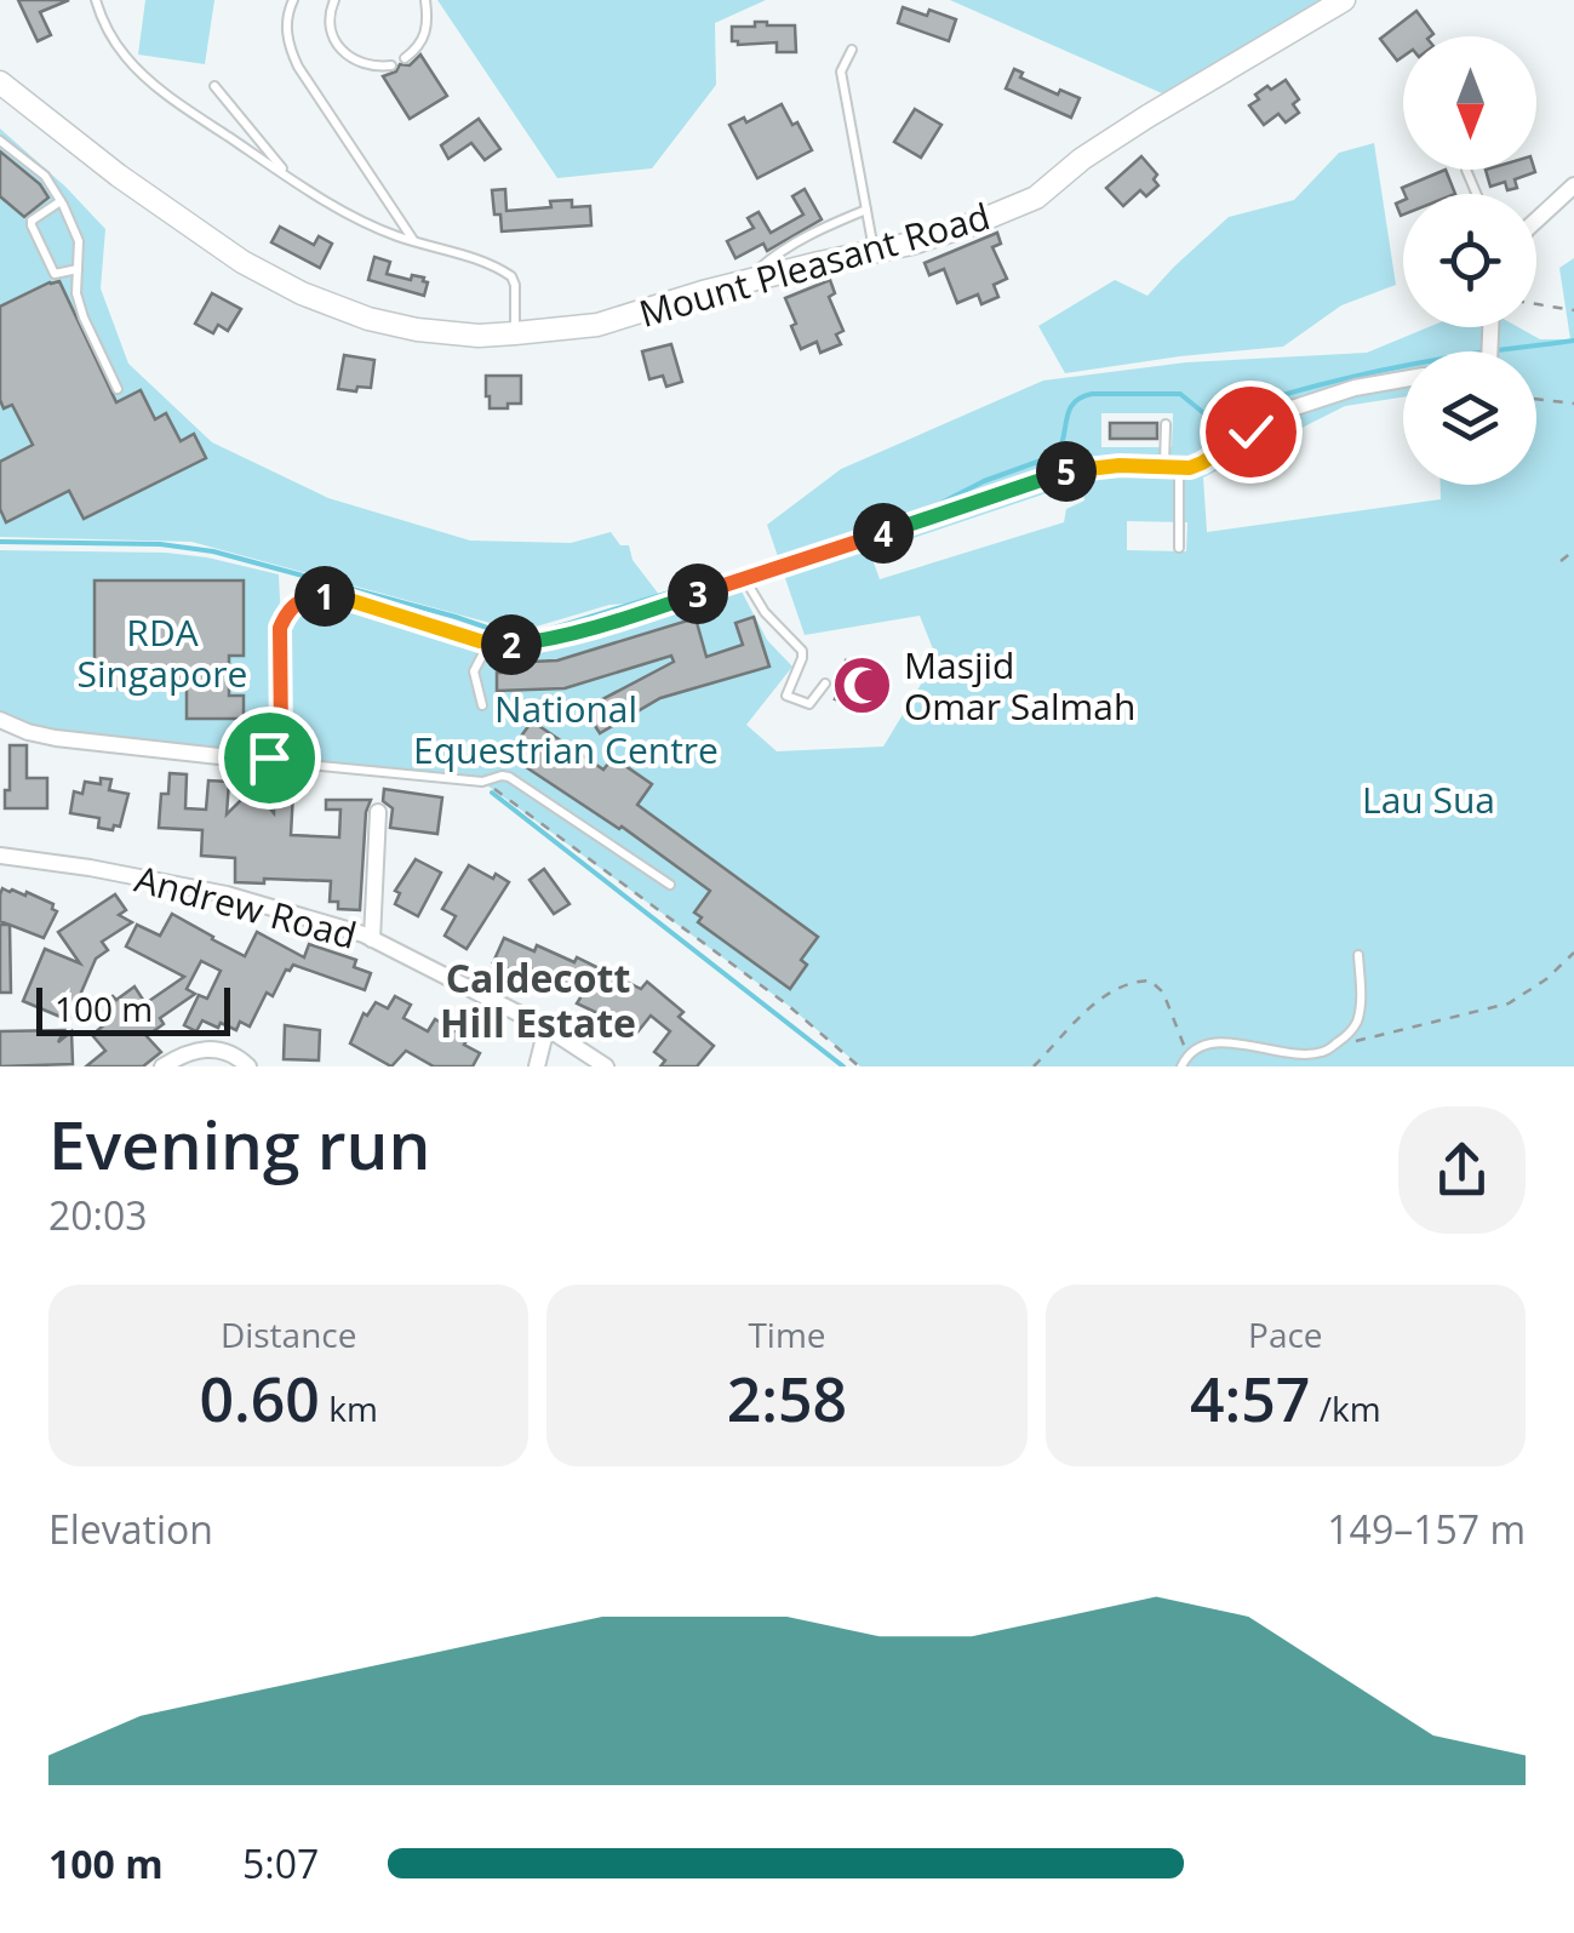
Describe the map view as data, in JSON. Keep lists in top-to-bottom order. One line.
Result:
{"streets":{"street":["Mount Pleasant Road","Andrew Road"]},"districts":["Caldecott Hill Estate"],"parks":["RDA Singapore","National Equestrian Centre","Lau Sua"],"places":{"mosque":["Masjid Omar Salmah"]},"scale_bar":"100 m","north":"bottom","page":{"pins":["5","4","3","1","2"],"scale":"100 m","heading":["Evening run","20:03"],"stats":[["Distance","0.60 km"],["Time","2:58"],["Pace","4:57 /km"]],"chart":["Elevation","149–157 m"],"list":[{"name":"100 m","note":"5:07"}]}}
